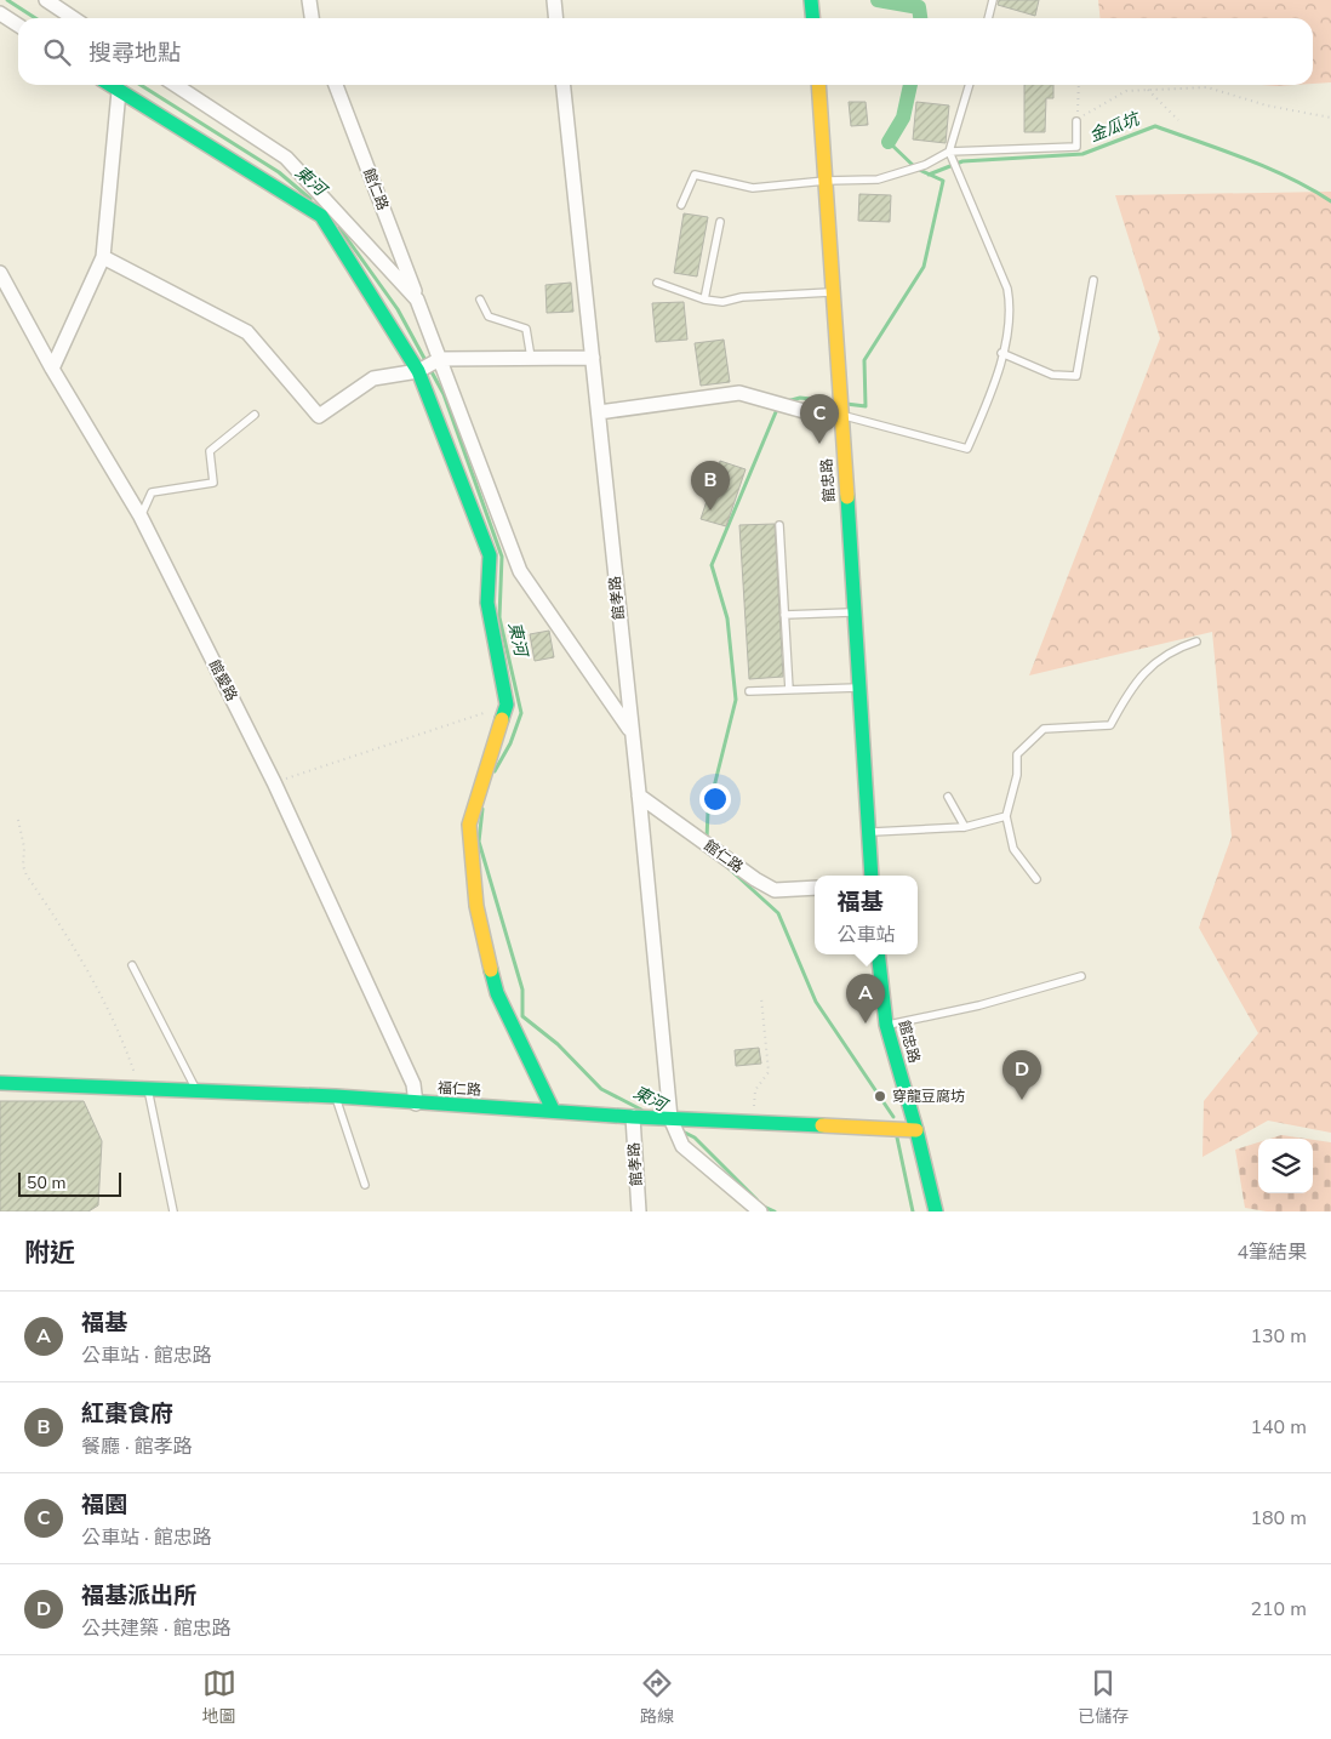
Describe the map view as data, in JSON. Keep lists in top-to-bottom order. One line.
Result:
{"streets":{"street":["館仁路","館忠路","館孝路","館愛路","福仁路"]},"crossings":[["館仁路","館孝路"],["館忠路","福仁路"],["館孝路","福仁路"],["館愛路","福仁路"]],"water":["金瓜坑","東河"],"places":["穿龍豆腐坊"],"scale_bar":"50 m","page":{"search":"搜尋地點","pins":["C","B","A","D"],"popup":["福基","公車站"],"scale":"50 m","heading":["附近","4筆結果"],"list":[{"mark":"A","name":"福基","note":"公車站 · 館忠路","value":"130 m"},{"mark":"B","name":"紅棗食府","note":"餐廳 · 館孝路","value":"140 m"},{"mark":"C","name":"福園","note":"公車站 · 館忠路","value":"180 m"},{"mark":"D","name":"福基派出所","note":"公共建築 · 館忠路","value":"210 m"}],"nav":["地圖","路線","已儲存"]}}
